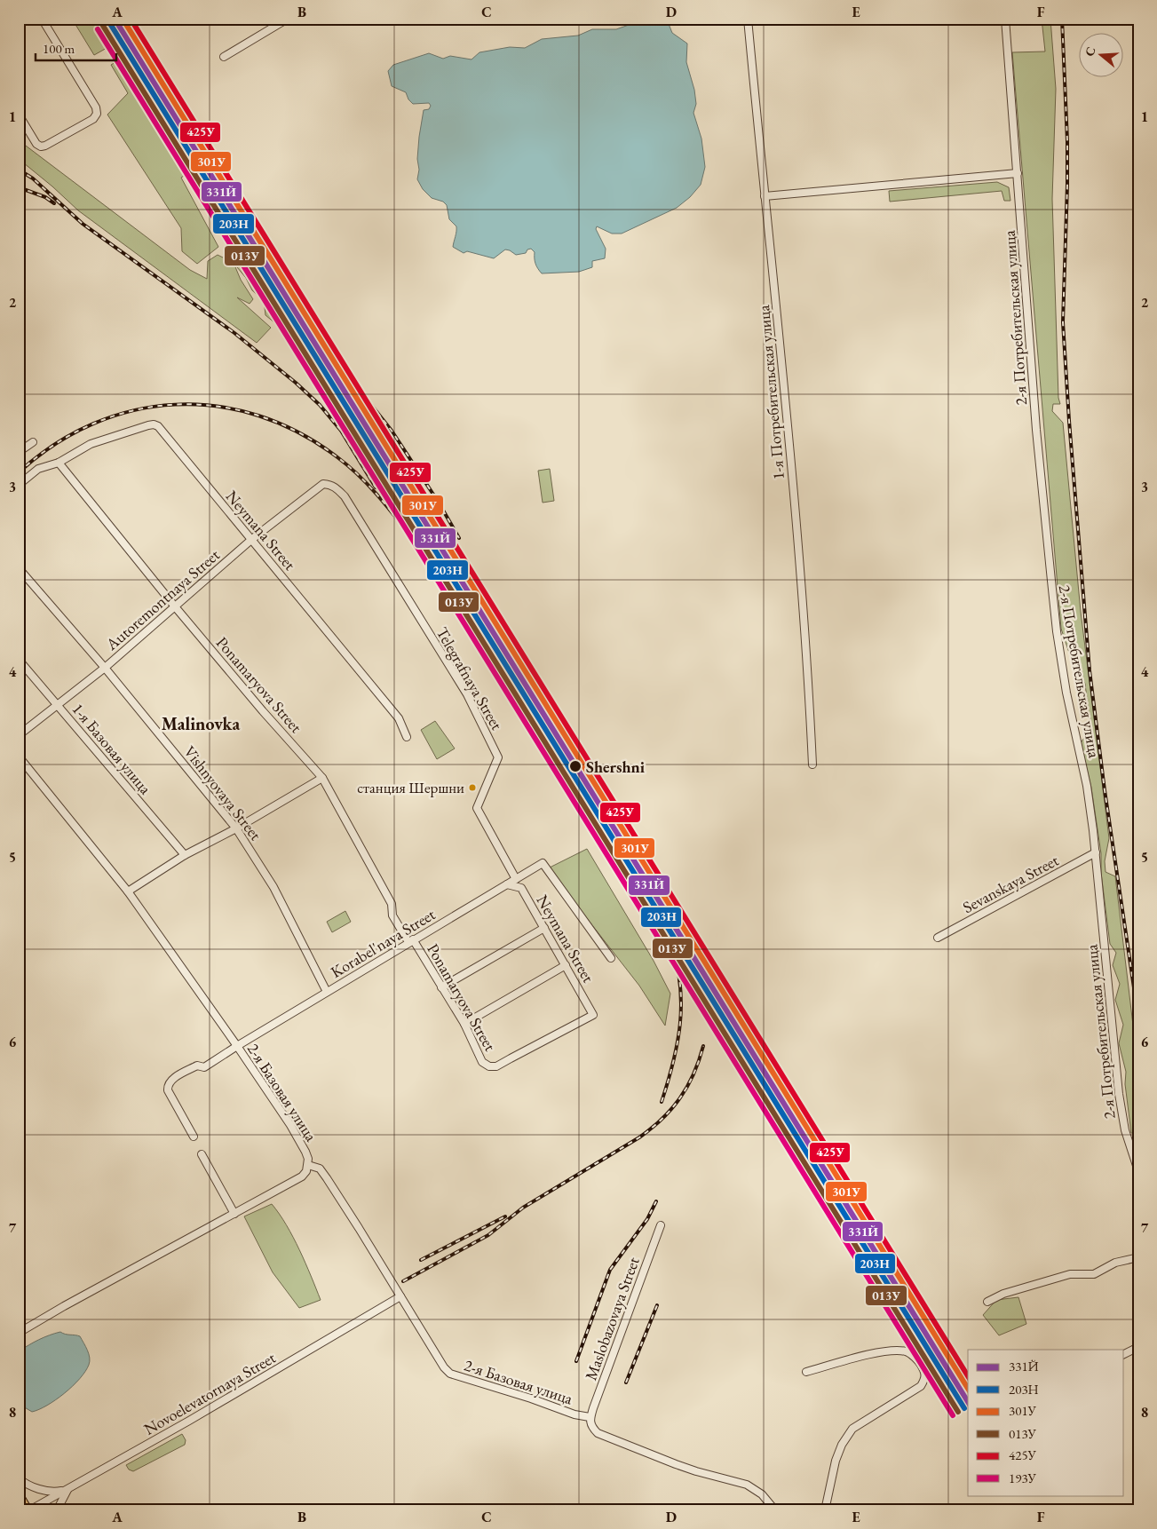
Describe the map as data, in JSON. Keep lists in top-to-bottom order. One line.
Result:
{"streets":{"street":["2-я Потребительская улица","1-я Потребительская улица","Neymana Street","Autoremontnaya Street","Telegrafnaya Street","Ponamaryova Street","1-я Базовая улица","Vishnyovaya Street","Sevanskaya Street","Korabel'naya Street","2-я Базовая улица","Maslobazovaya Street","Novoelevatornaya Street"]},"crossings":[["2-я Потребительская улица","Sevanskaya Street"],["Neymana Street","Autoremontnaya Street"],["Neymana Street","Ponamaryova Street"],["Neymana Street","Korabel'naya Street"],["Autoremontnaya Street","Telegrafnaya Street"],["Autoremontnaya Street","Ponamaryova Street"],["Autoremontnaya Street","1-я Базовая улица"],["Autoremontnaya Street","Vishnyovaya Street"],["Telegrafnaya Street","Korabel'naya Street"],["Ponamaryova Street","Korabel'naya Street"],["Vishnyovaya Street","Korabel'naya Street"],["Korabel'naya Street","2-я Базовая улица"],["2-я Базовая улица","Maslobazovaya Street"],["2-я Базовая улица","Novoelevatornaya Street"]],"districts":["Malinovka"],"places":["Shershni","станция Шершни"],"lines":["transit line 331Й","transit line 301У","transit line 425У","transit line 203Н","transit line 013У","transit line 193У"],"legend":["331Й","203Н","301У","013У","425У","193У"],"scale_bar":"100 m","north":"left","grid":{"columns":["A","B","C","D","E","F"],"rows":["1","2","3","4","5","6","7","8"]}}
